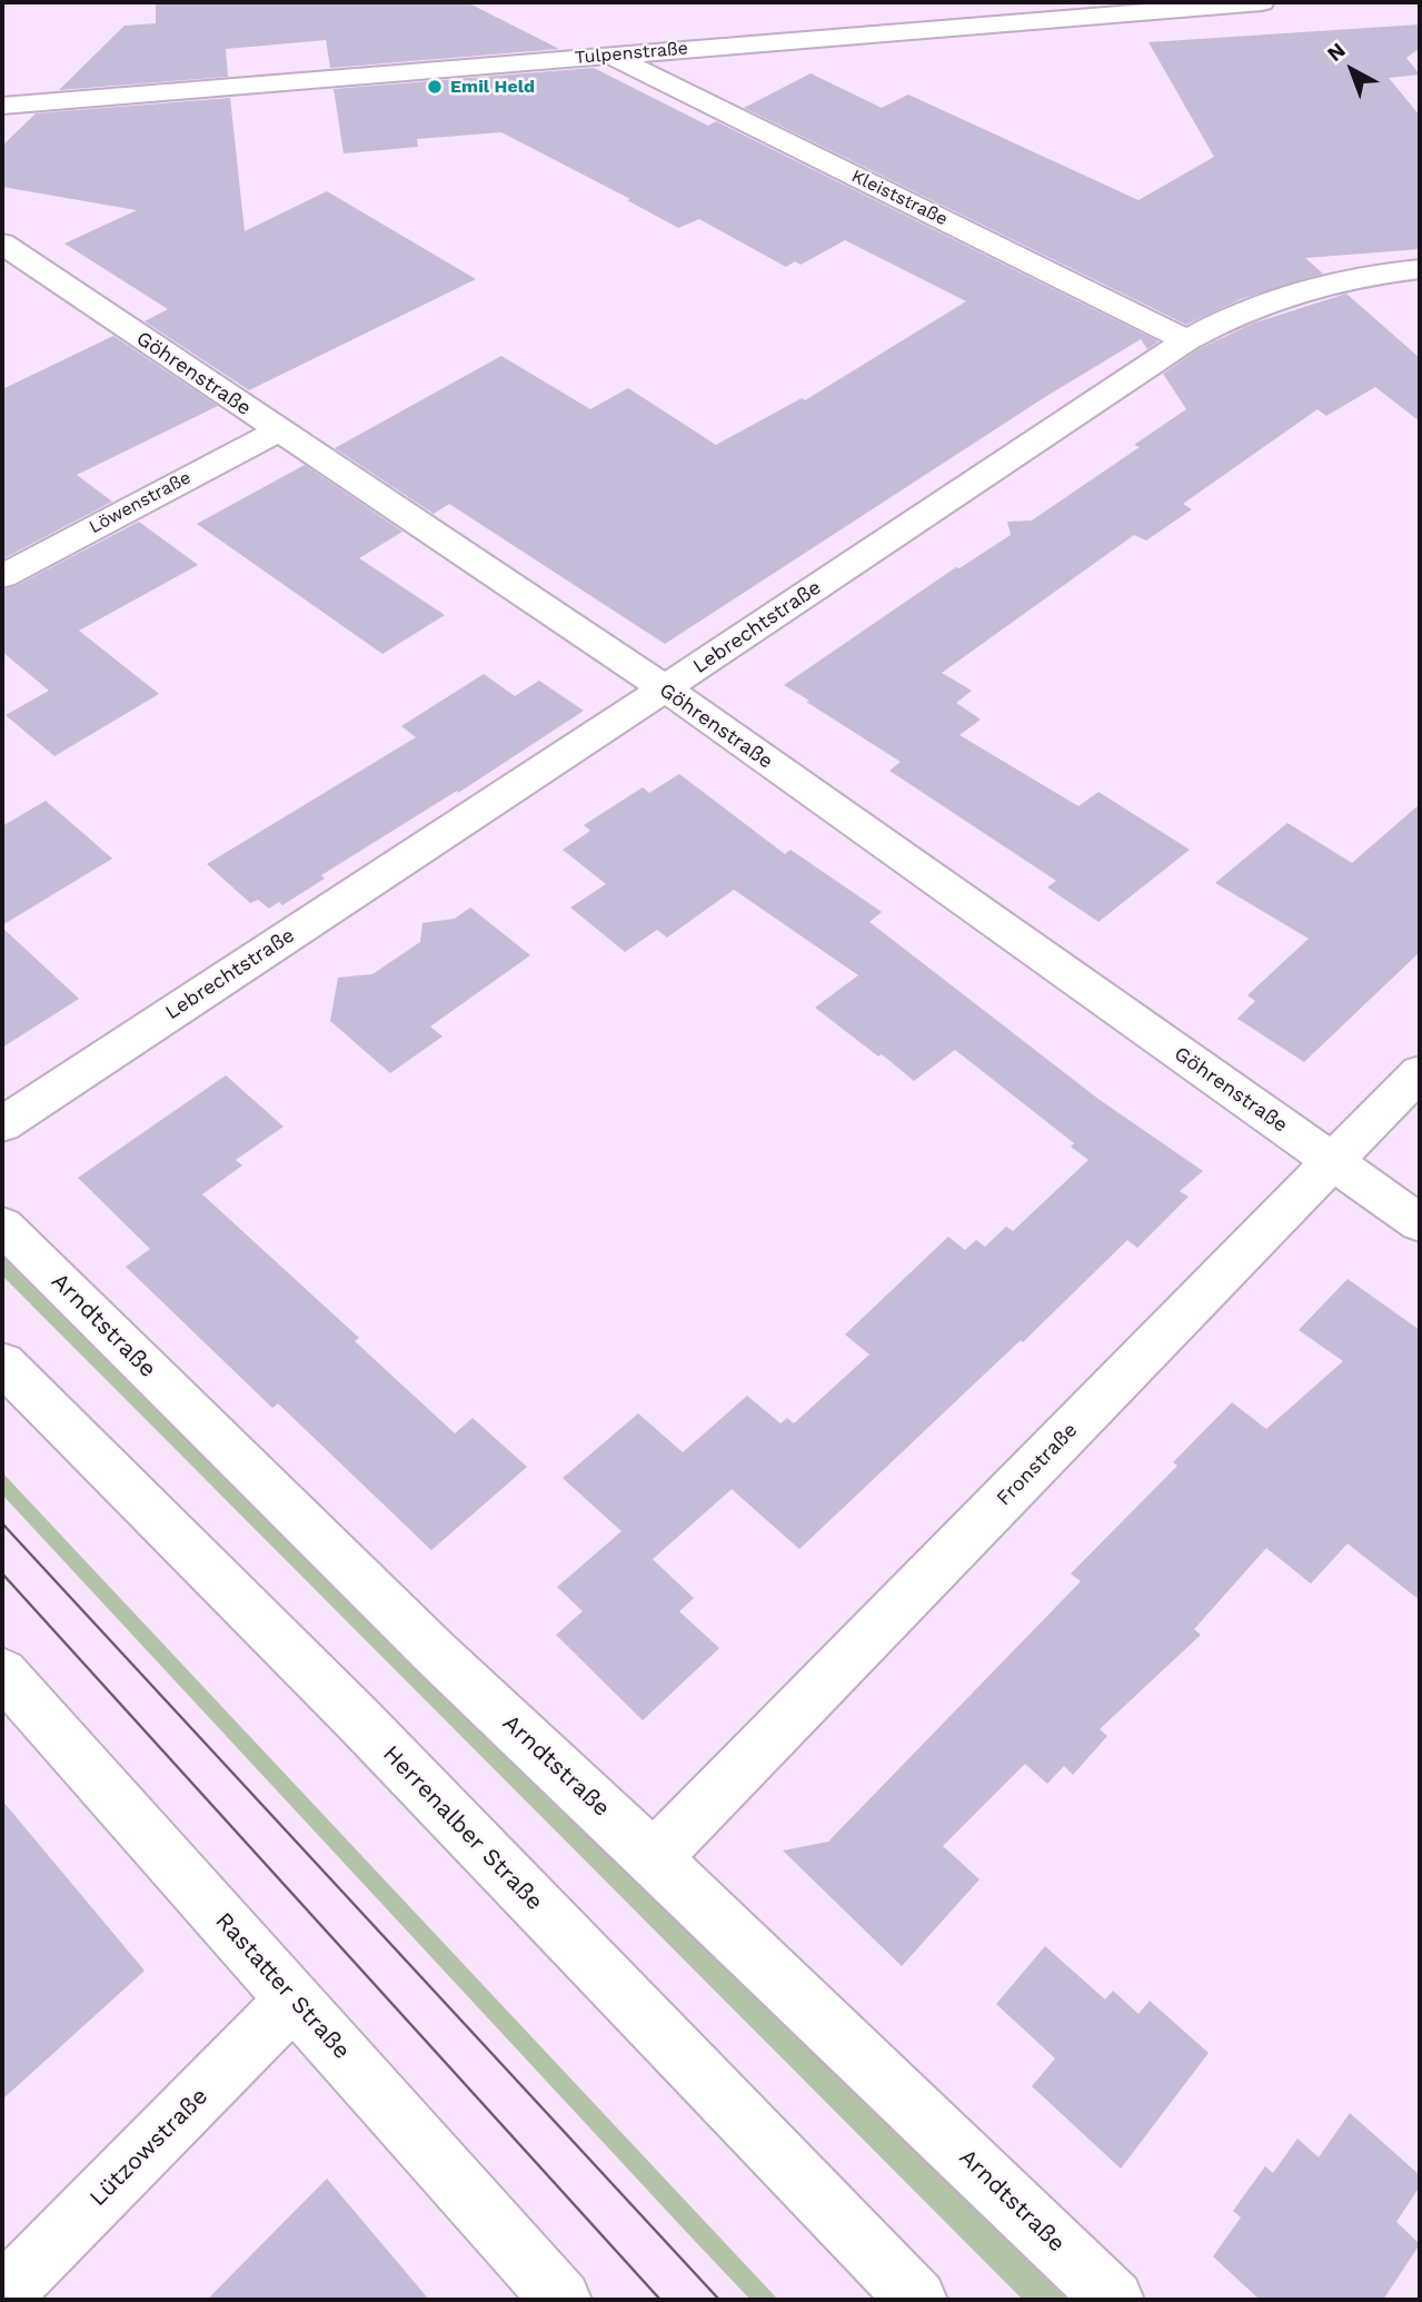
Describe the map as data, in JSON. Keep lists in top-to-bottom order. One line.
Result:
{"streets":{"street":["Tulpenstraße","Kleiststraße","Göhrenstraße","Löwenstraße","Lebrechtstraße","Arndtstraße","Fronstraße","Herrenalber Straße","Rastatter Straße","Lützowstraße"]},"crossings":[["Tulpenstraße","Kleiststraße"],["Kleiststraße","Lebrechtstraße"],["Göhrenstraße","Löwenstraße"],["Göhrenstraße","Lebrechtstraße"],["Göhrenstraße","Fronstraße"],["Arndtstraße","Fronstraße"],["Rastatter Straße","Lützowstraße"]],"places":["Emil Held"],"north":"top left"}
